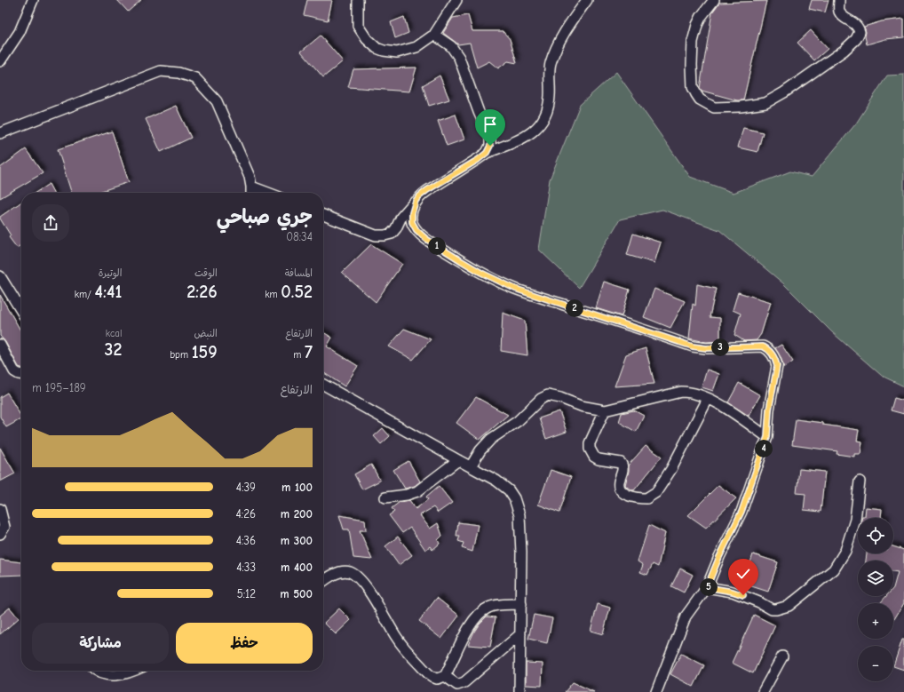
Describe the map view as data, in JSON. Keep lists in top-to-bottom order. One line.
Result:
{"page":{"heading":["جري صباحي","08:34"],"pins":["1","2","3","4","5"],"stats":[["المسافة","0.52 km"],["الوقت","2:26"],["الوتيرة","4:41 /km"],["الارتفاع","7 m"],["النبض","159 bpm"],["kcal","32"]],"chart":["الارتفاع","189–195 m"],"list":[{"name":"100 m","note":"4:39"},{"name":"200 m","note":"4:26"},{"name":"300 m","note":"4:36"},{"name":"400 m","note":"4:33"},{"name":"500 m","note":"5:12"}],"map_buttons":["+","−"],"buttons":["حفظ","مشاركة"]}}
